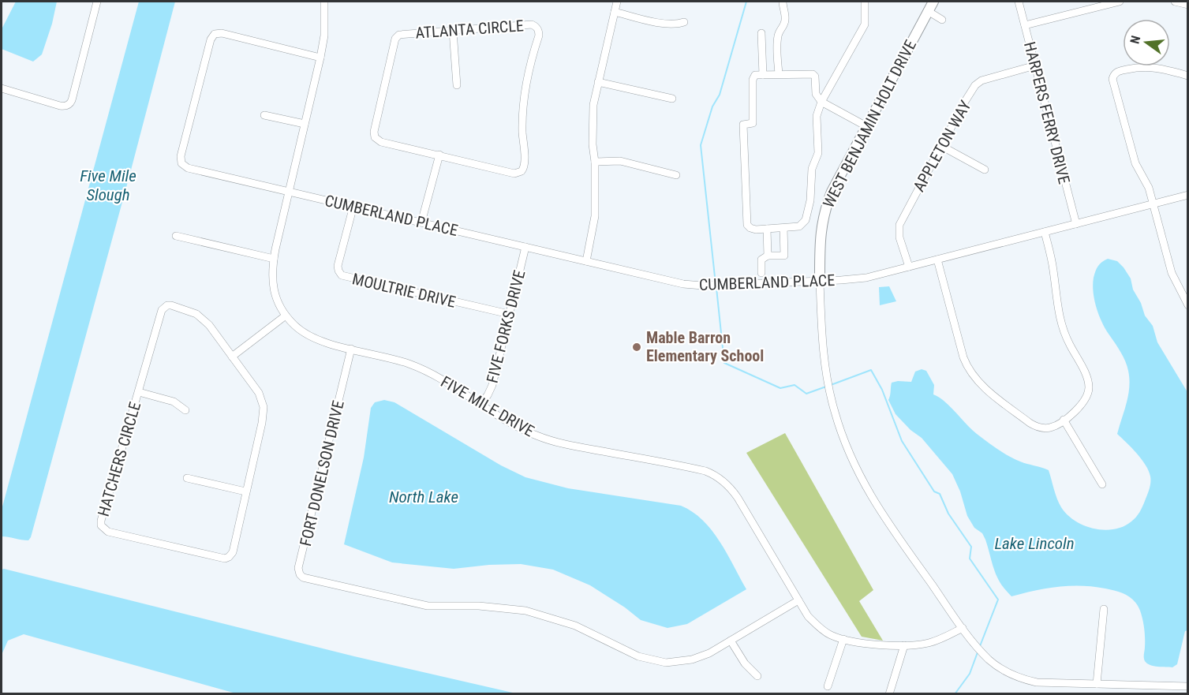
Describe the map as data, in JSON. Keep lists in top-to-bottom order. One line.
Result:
{"streets":{"main road":["WEST BENJAMIN HOLT DRIVE"],"street":["ATLANTA CIRCLE","HARPERS FERRY DRIVE","APPLETON WAY","CUMBERLAND PLACE","MOULTRIE DRIVE","FIVE FORKS DRIVE","FIVE MILE DRIVE","HATCHERS CIRCLE","FORT DONELSON DRIVE"]},"crossings":[["HARPERS FERRY DRIVE","APPLETON WAY"],["HARPERS FERRY DRIVE","CUMBERLAND PLACE"],["WEST BENJAMIN HOLT DRIVE","CUMBERLAND PLACE"],["WEST BENJAMIN HOLT DRIVE","FIVE MILE DRIVE"],["APPLETON WAY","CUMBERLAND PLACE"],["CUMBERLAND PLACE","MOULTRIE DRIVE"],["CUMBERLAND PLACE","FIVE FORKS DRIVE"],["CUMBERLAND PLACE","FIVE MILE DRIVE"],["MOULTRIE DRIVE","FIVE FORKS DRIVE"],["FIVE FORKS DRIVE","FIVE MILE DRIVE"],["FIVE MILE DRIVE","FORT DONELSON DRIVE"]],"water":["Five Mile Slough","North Lake","Lake Lincoln"],"places":["Mable Barron Elementary School"],"north":"left"}
